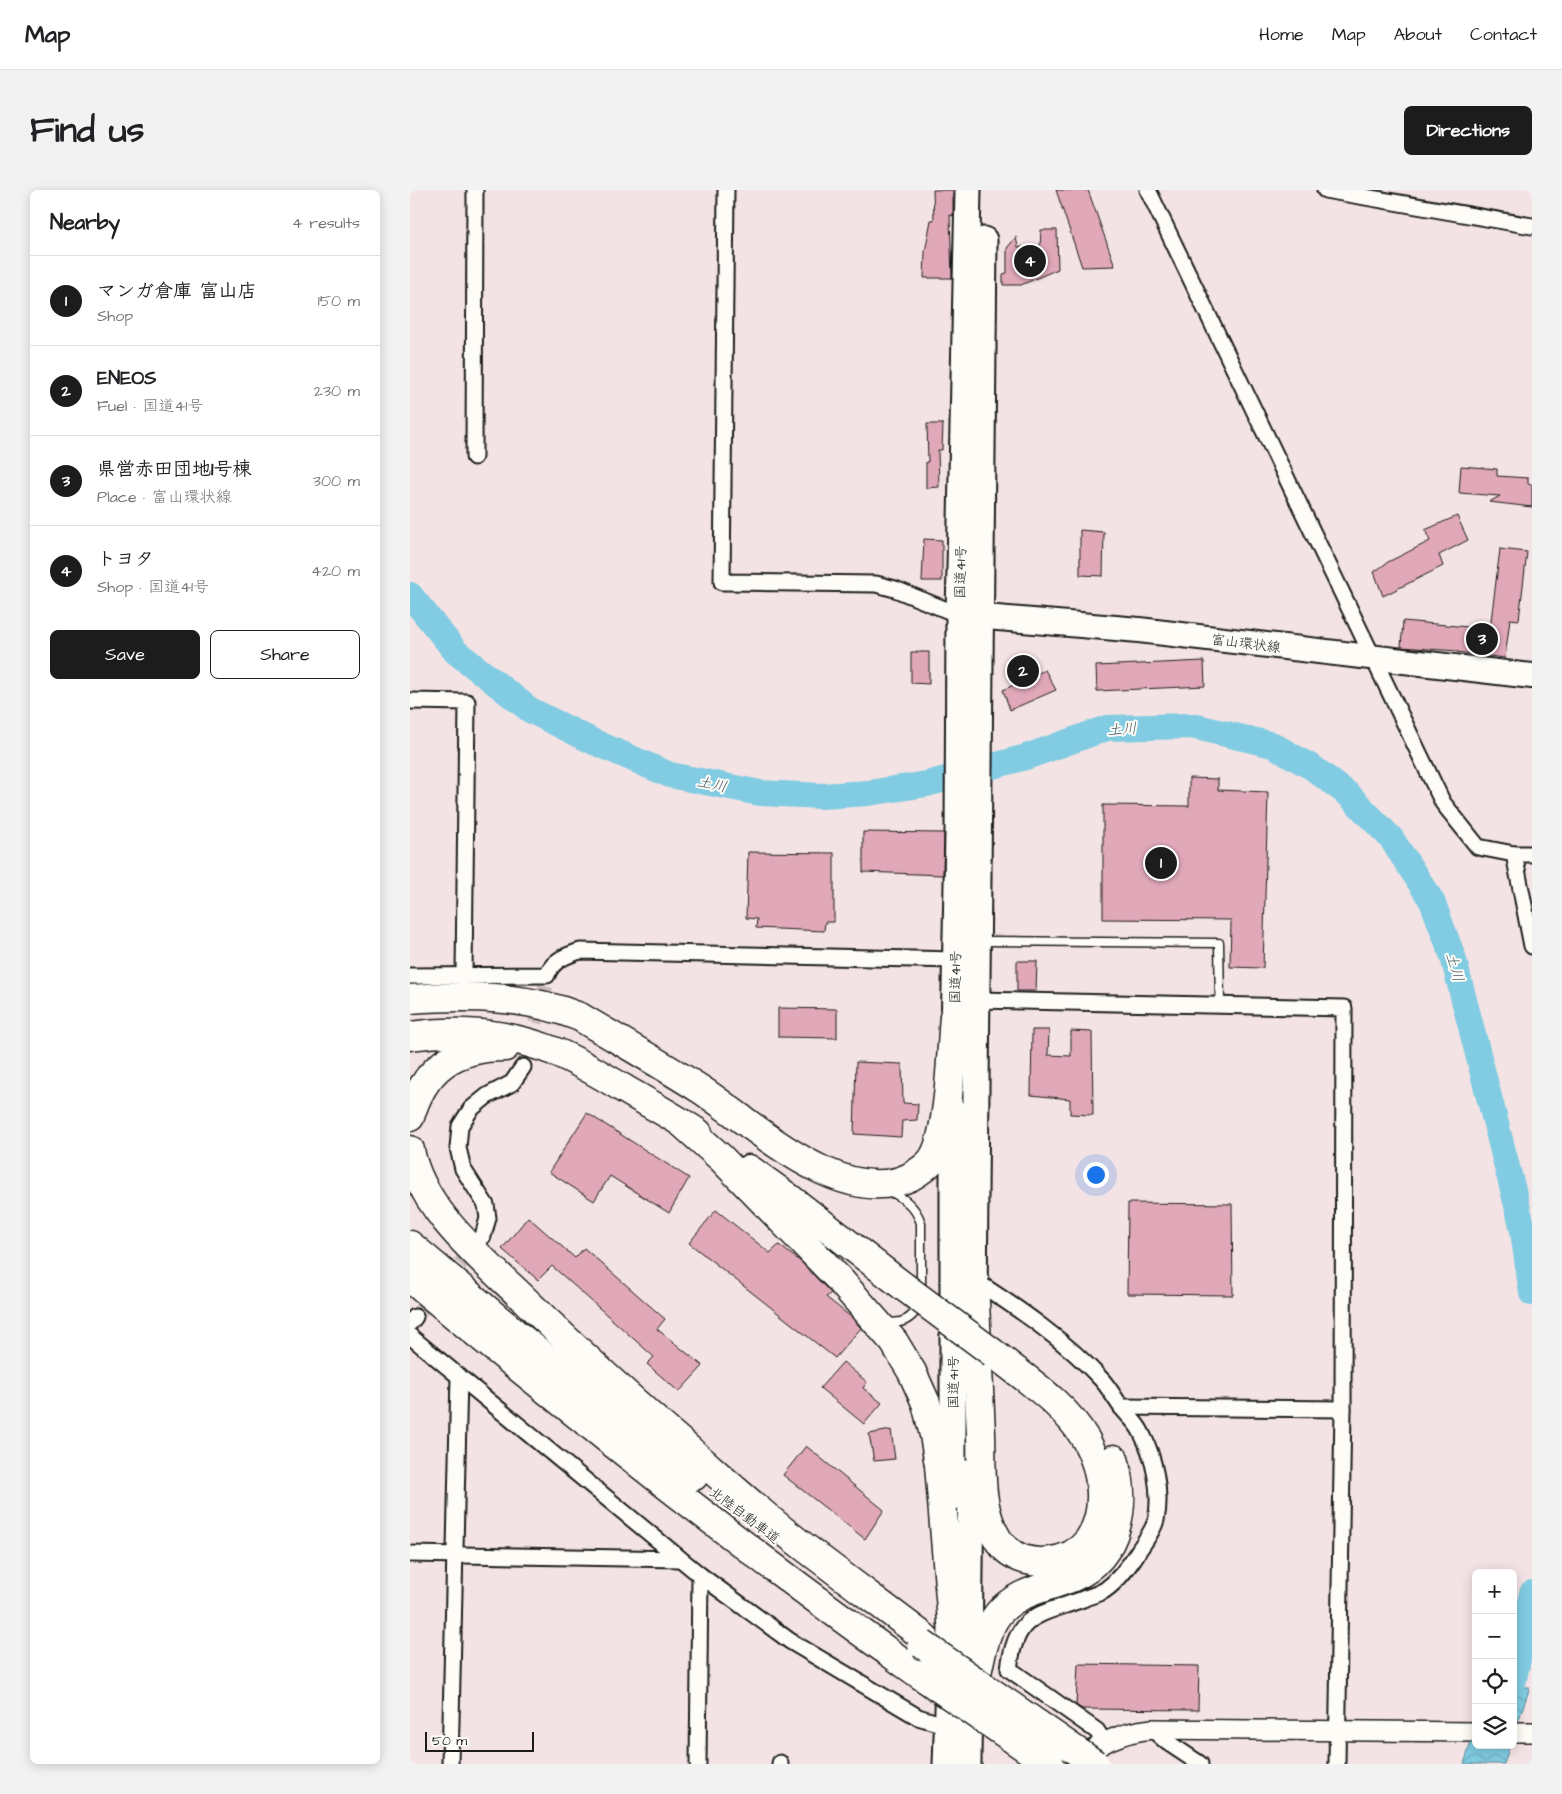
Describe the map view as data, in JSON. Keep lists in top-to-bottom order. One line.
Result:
{"streets":{"highway":["国道41号","北陸自動車道"],"main road":["富山環状線"]},"crossings":[["国道41号","富山環状線"]],"water":["土川"],"scale_bar":"50 m","page":{"header":"Map","nav":["Home","Map","About","Contact"],"title":"Find us","buttons":["Directions",["Save","Share"]],"heading":["Nearby","4 results"],"pins":["4","3","2","1"],"list":[{"mark":"1","name":"マンガ倉庫 富山店","note":"Shop","value":"150 m"},{"mark":"2","name":"ENEOS","note":"Fuel · 国道41号","value":"230 m"},{"mark":"3","name":"県営赤田団地1号棟","note":"Place · 富山環状線","value":"300 m"},{"mark":"4","name":"トヨタ","note":"Shop · 国道41号","value":"420 m"}],"map_buttons":["+","−"],"scale":"50 m"}}
